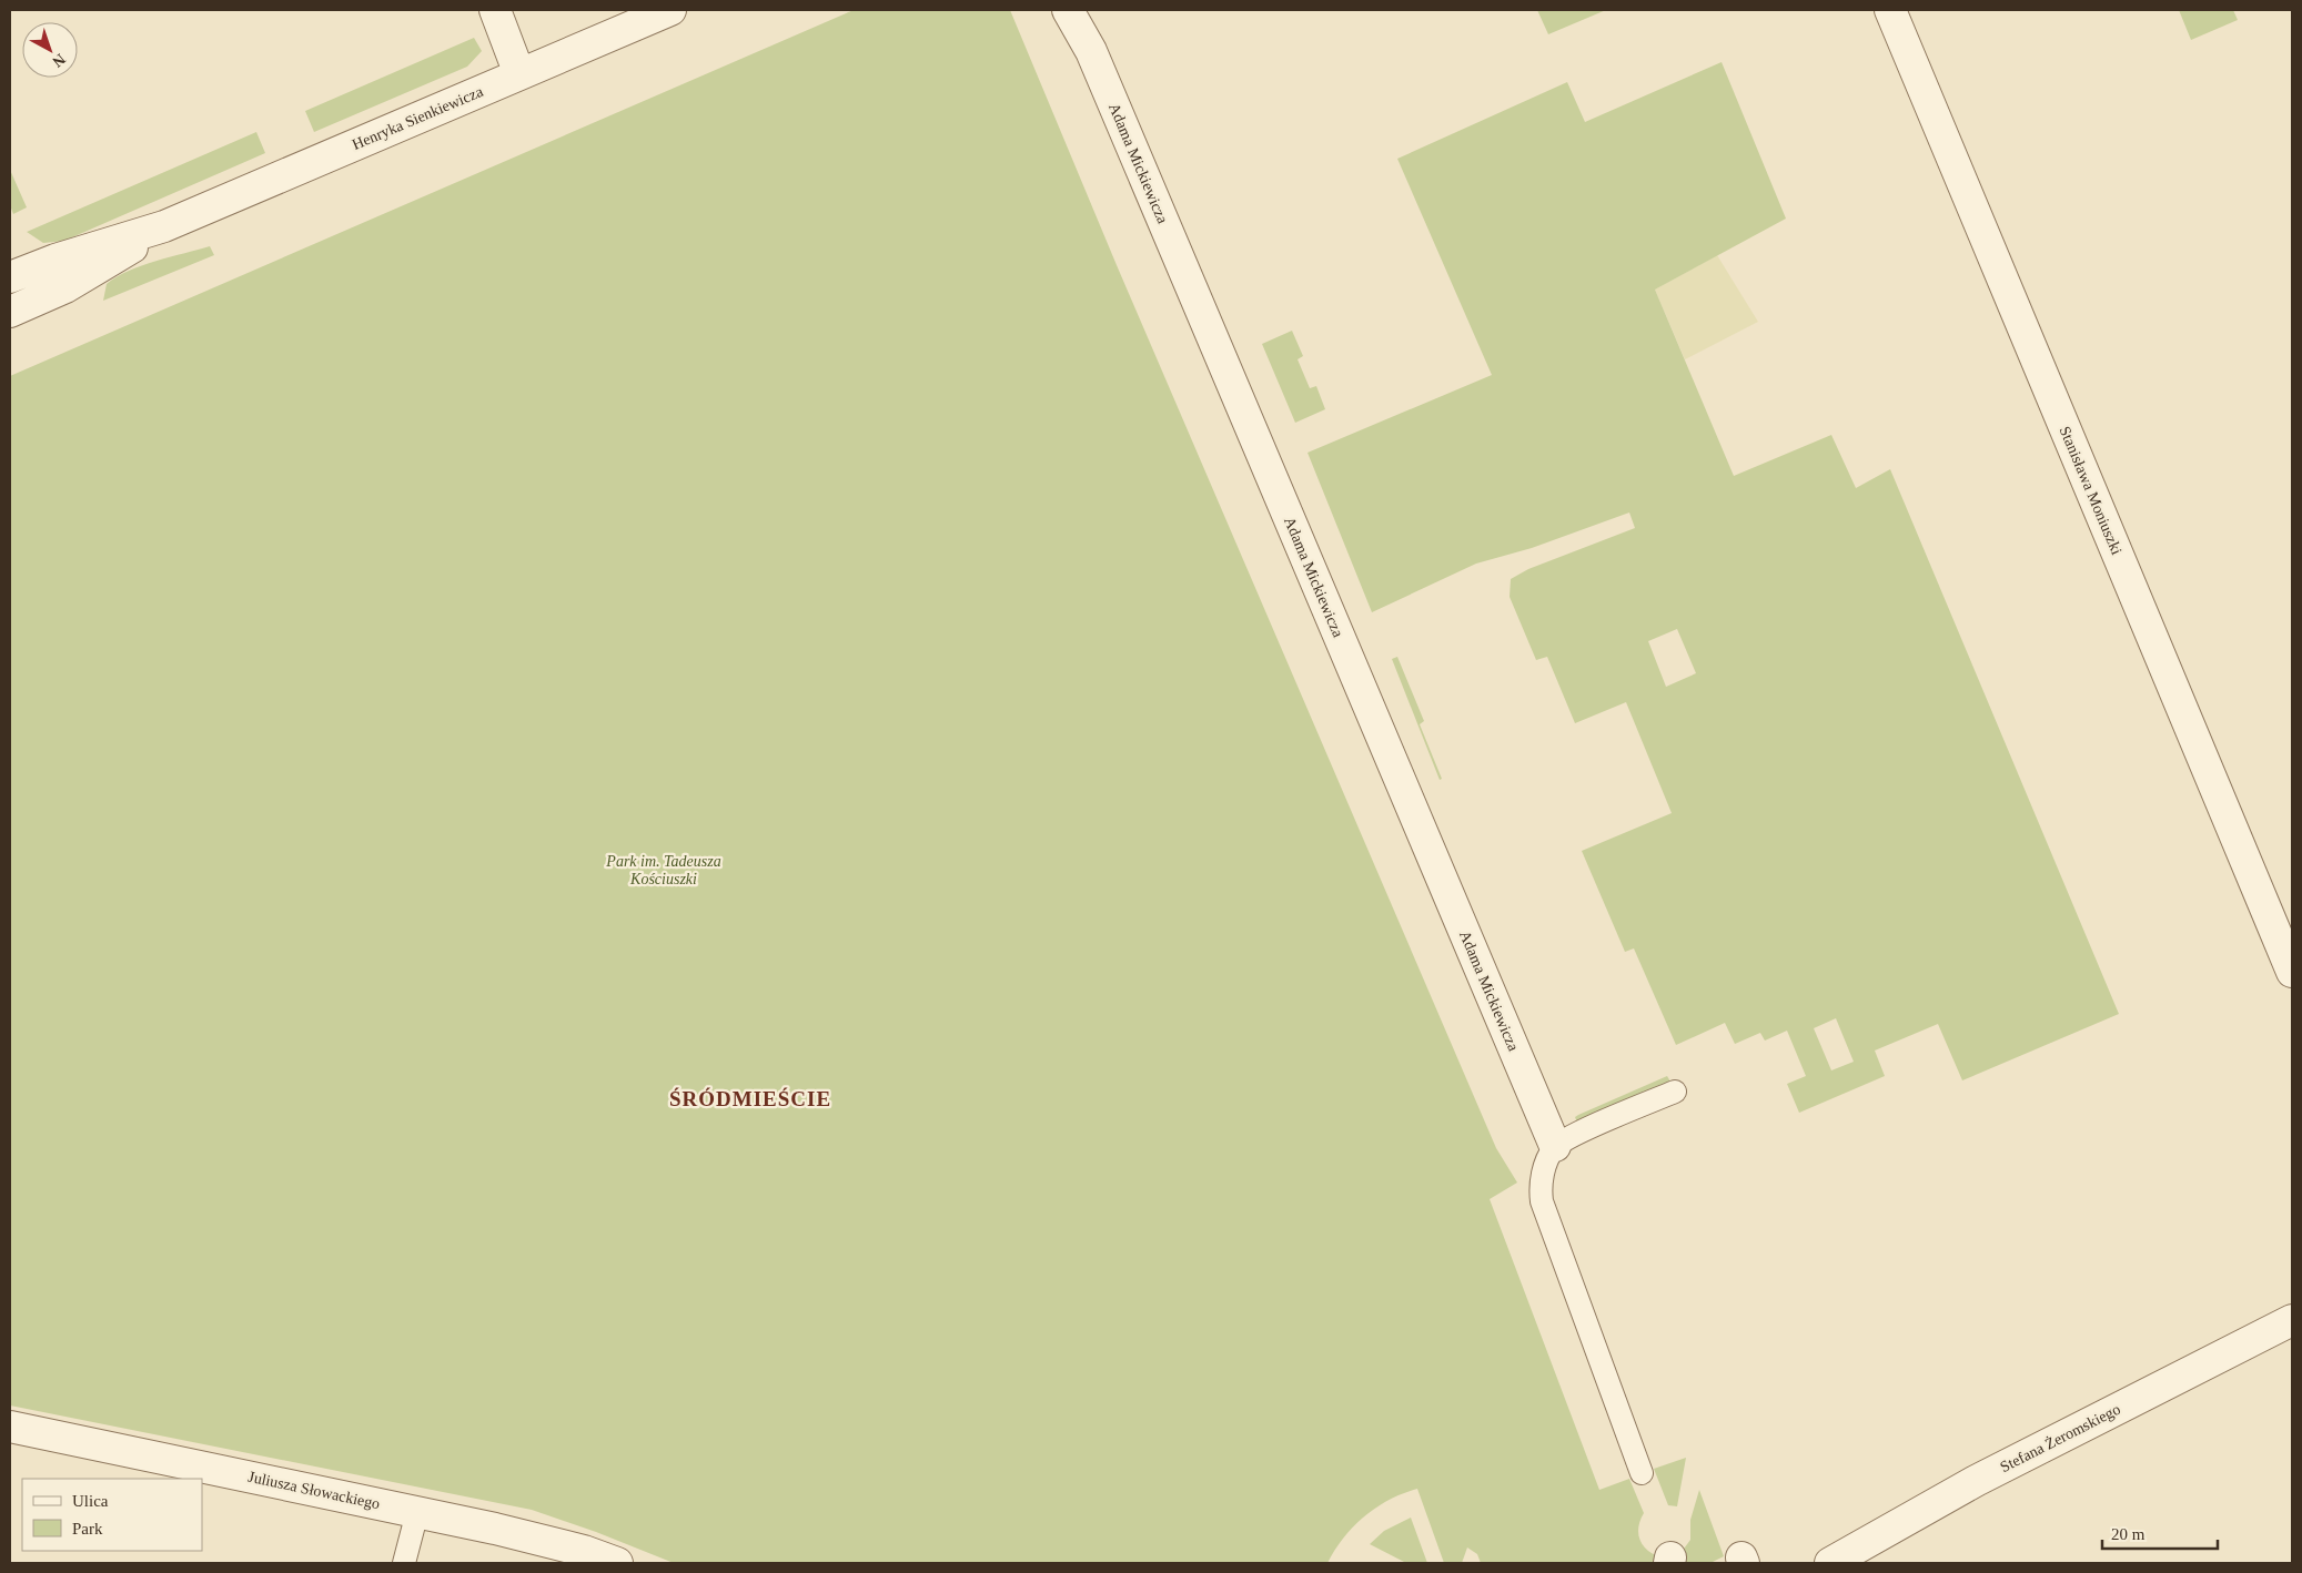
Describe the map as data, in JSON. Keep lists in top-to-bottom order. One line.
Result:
{"streets":{"street":["Henryka Sienkiewicza","Adama Mickiewicza","Stanisława Moniuszki","Stefana Żeromskiego","Juliusza Słowackiego"]},"districts":["ŚRÓDMIEŚCIE"],"parks":["Park im. Tadeusza Kościuszki"],"legend":["Ulica","Park"],"scale_bar":"20 m","north":"bottom right"}
